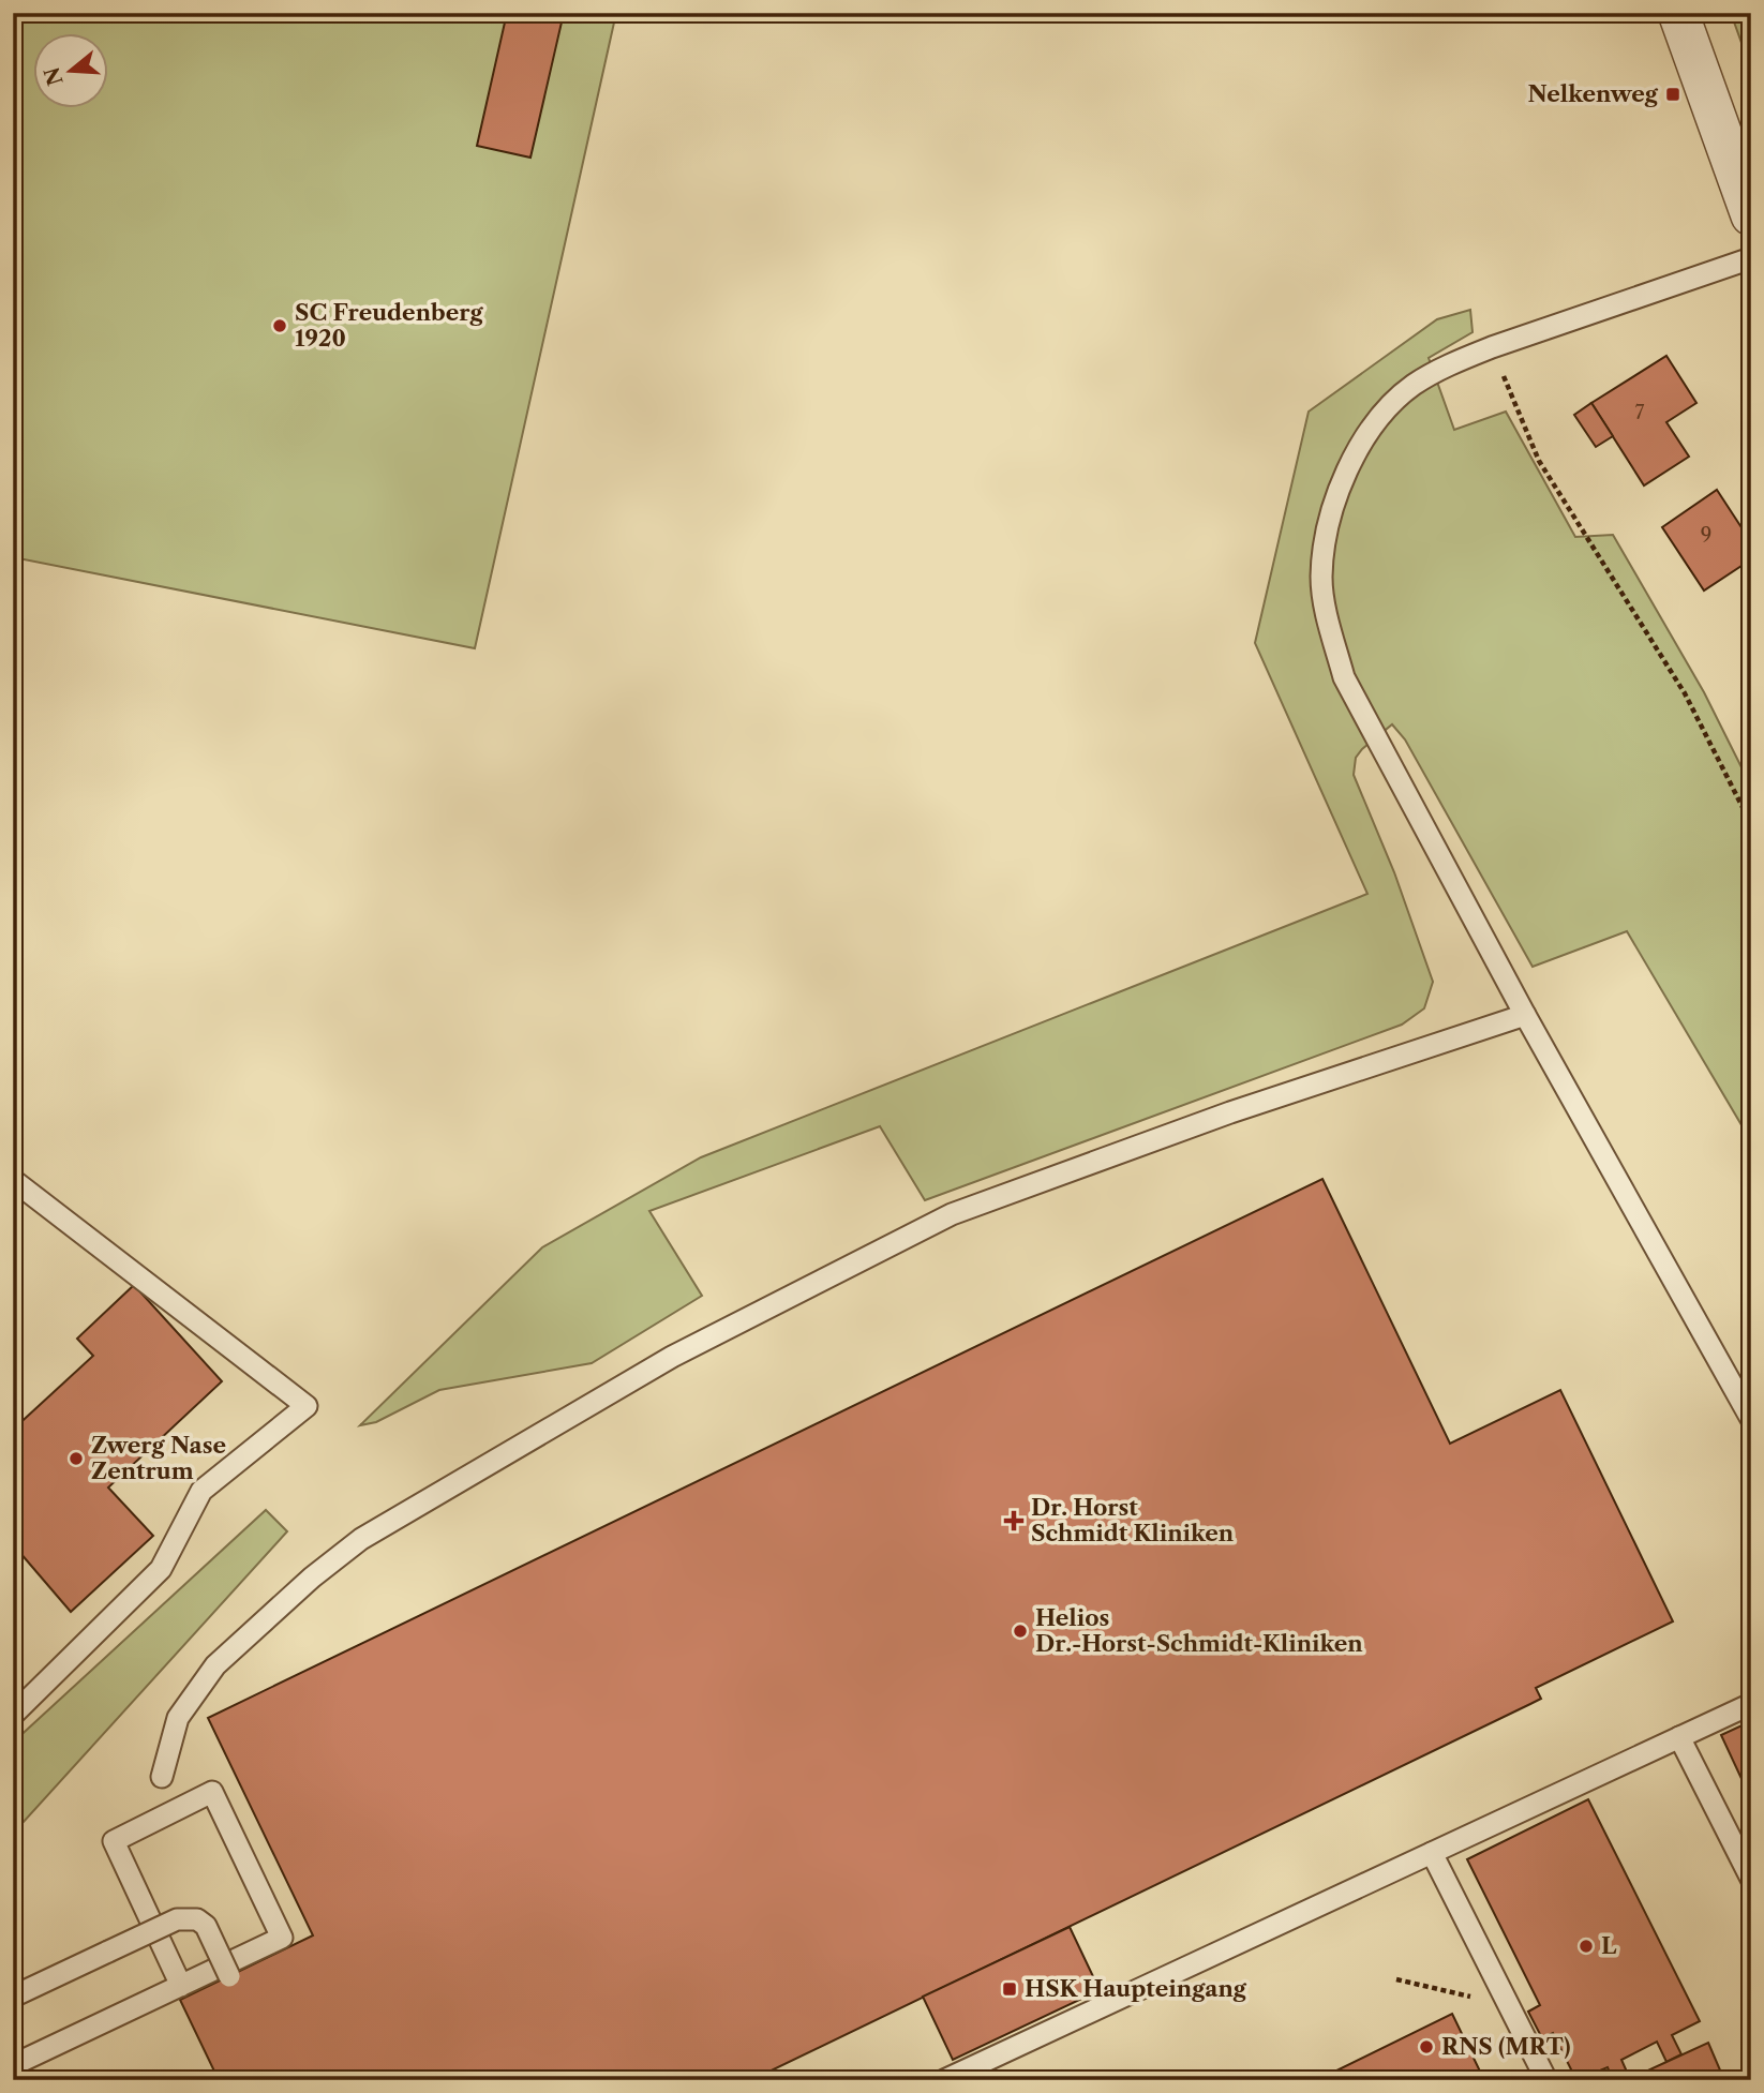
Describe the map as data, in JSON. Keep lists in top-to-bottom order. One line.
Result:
{"places":{"transit":["Nelkenweg","HSK Haupteingang"],"other":["SC Freudenberg 1920","Zwerg Nase Zentrum","Helios Dr.-Horst-Schmidt-Kliniken","L","RNS (MRT)"],"health":["Dr. Horst Schmidt Kliniken"]},"house_numbers":["7","9"],"north":"left"}
